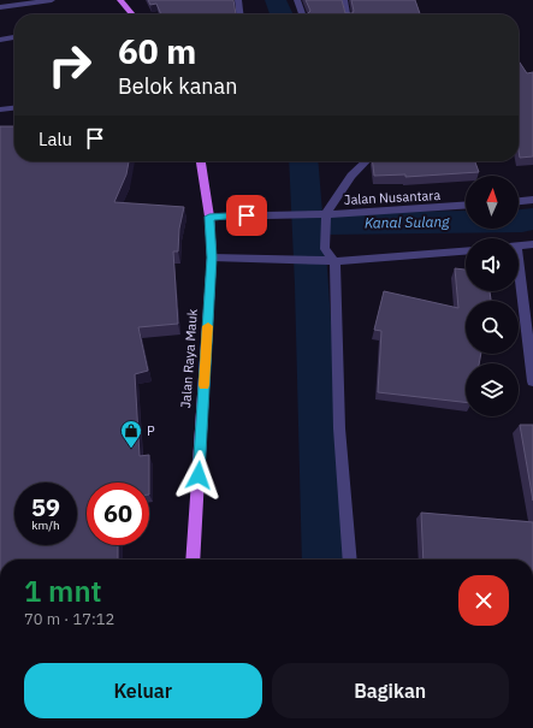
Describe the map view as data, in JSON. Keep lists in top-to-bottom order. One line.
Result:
{"streets":{"main road":["Jalan Raya Mauk"],"street":["Jalan Nusantara"]},"crossings":[["Jalan Nusantara","Jalan Raya Mauk"]],"water":["Kanal Sulang"],"places":{"shop":["P"]},"north":"top","page":{"turn":["60 m","Belok kanan"],"then":"Lalu","speed":"59 km/h","limit":"60","heading":["1 mnt","70 m · 17:12"],"buttons":["Keluar","Bagikan"]}}
